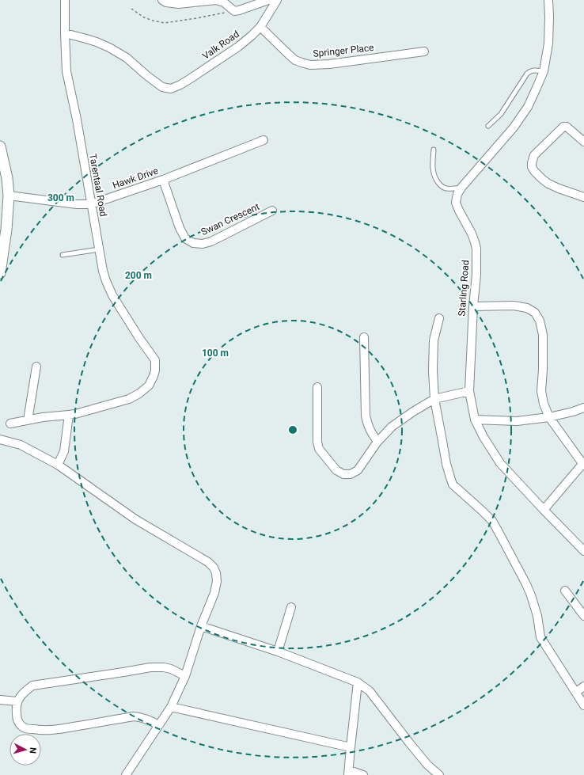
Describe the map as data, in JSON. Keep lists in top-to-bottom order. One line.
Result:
{"streets":{"street":["Valk Road","Springer Place","Hawk Drive","Tarentaal Road","Swan Crescent","Starling Road"]},"crossings":[["Valk Road","Springer Place"],["Valk Road","Tarentaal Road"],["Hawk Drive","Tarentaal Road"],["Hawk Drive","Swan Crescent"]],"north":"right","rings":["300 m","200 m","100 m"]}
